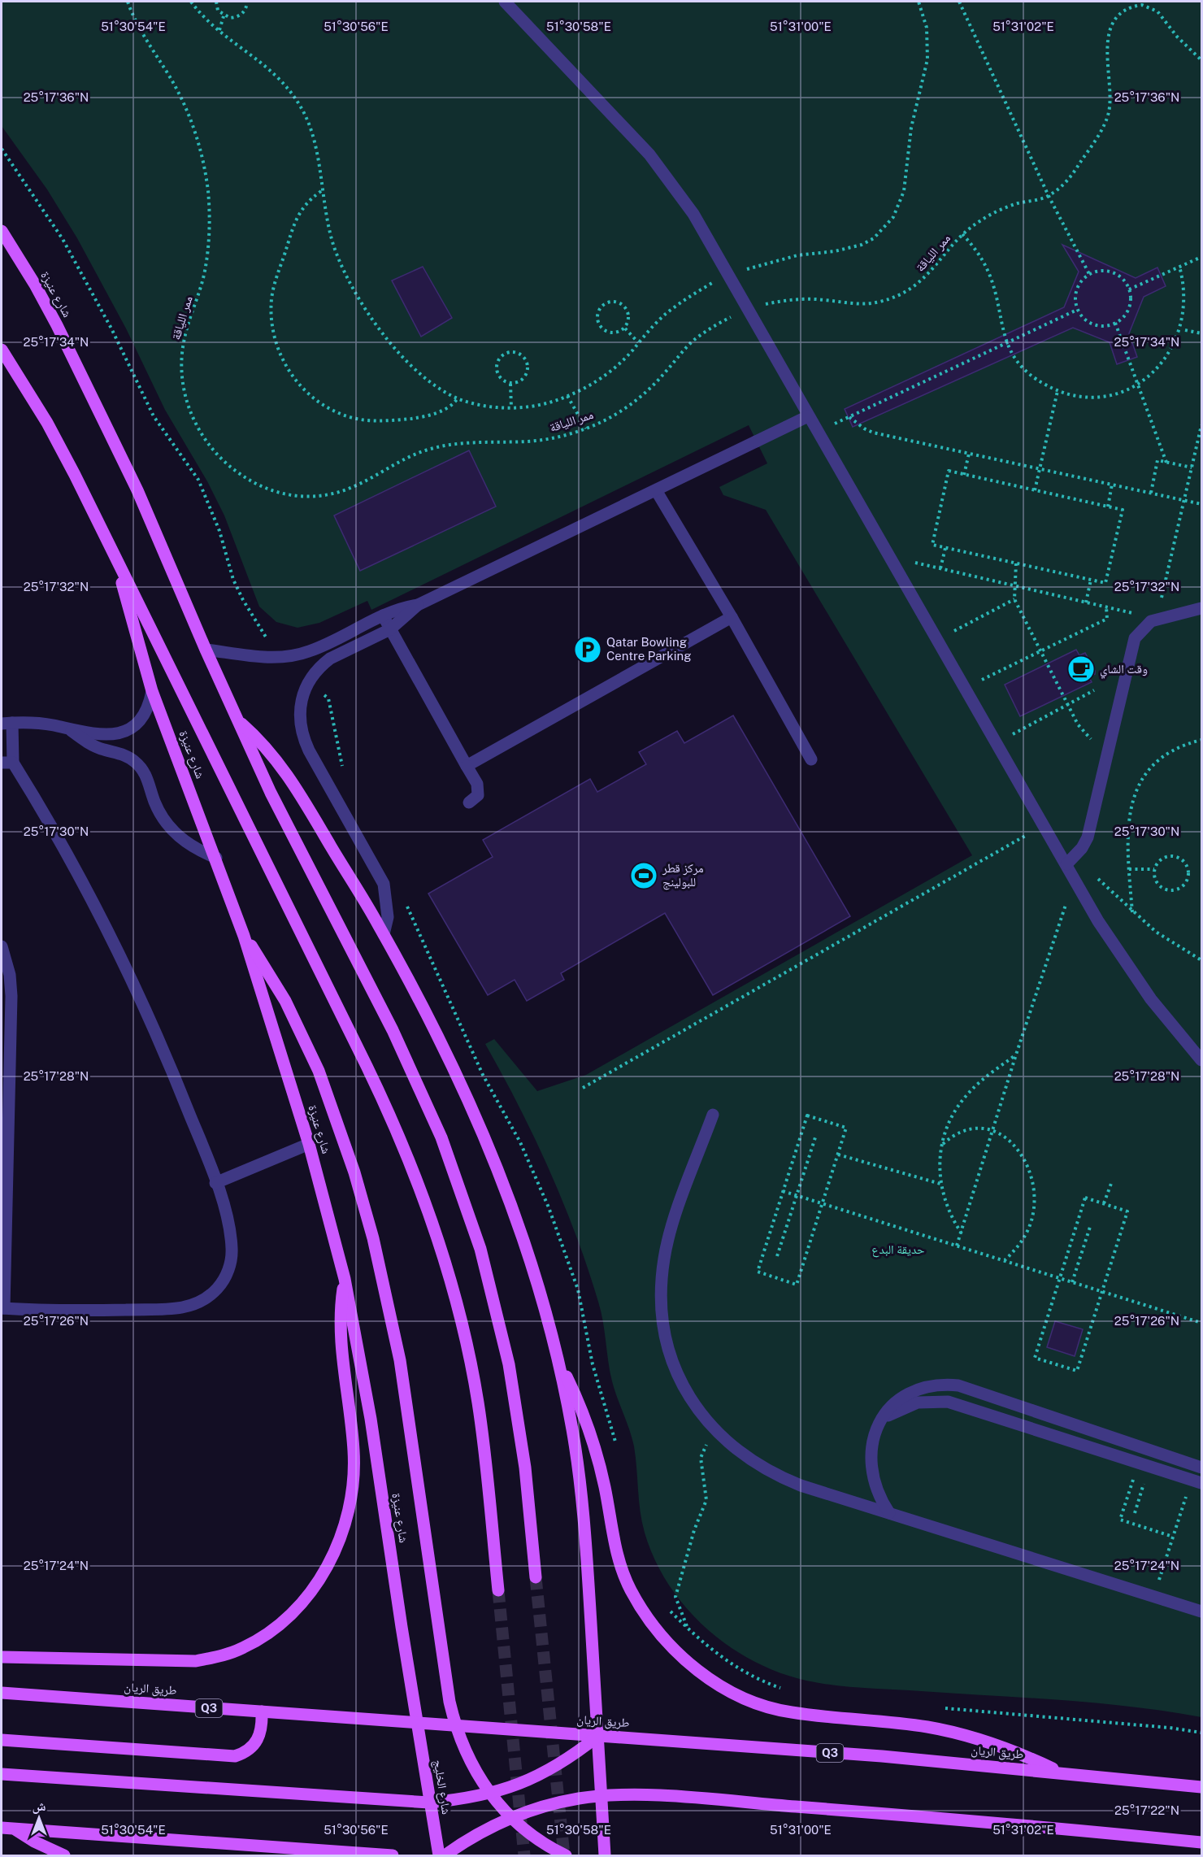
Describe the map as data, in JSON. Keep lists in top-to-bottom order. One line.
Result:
{"streets":{"main road":["شارع عنيزة","طريق الريان","Q3","شارع الخليج"],"path":["ممر اللياقة"]},"crossings":[["شارع عنيزة","طريق الريان"],["شارع عنيزة","شارع الخليج"],["طريق الريان","شارع الخليج"]],"parks":["حديقة البدع"],"places":{"parking":["Qatar Bowling Centre Parking"],"cafe":["وقت الشاي"],"sports":["مركز قطر للبولينج"]},"north":"top","coordinates":["51°30'54\"E","51°30'56\"E","51°30'58\"E","51°31'00\"E","51°31'02\"E","25°17'36\"N","25°17'34\"N","25°17'32\"N","25°17'30\"N","25°17'28\"N","25°17'26\"N","25°17'24\"N","25°17'22\"N"]}
